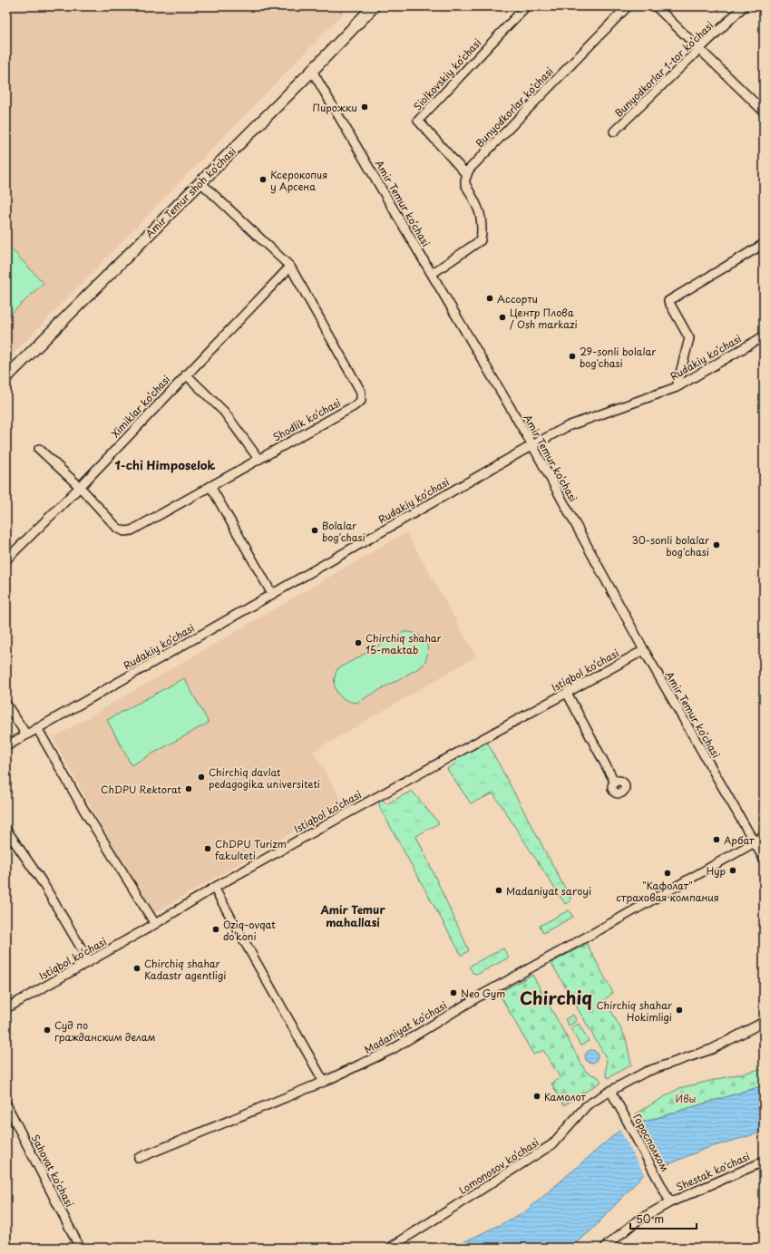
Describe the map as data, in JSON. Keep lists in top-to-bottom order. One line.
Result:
{"streets":{"main road":["Amir Temur shoh ko‘chasi"],"street":["Bunyodkorlar 1-tor ko‘chasi","Siolkovskiy ko‘chasi","Bunyodkorlar ko‘chasi","Amir Temur ko‘chasi","Rudakiy ko‘chasi","Ximiklar ko‘chasi","Shodlik ko‘chasi","Istiqbol ko‘chasi","Madaniyat ko‘chasi","Горосполком","Lomonosov ko‘chasi","Sahovat ko‘chasi","Shestak ko'chasi"]},"crossings":[["Siolkovskiy ko‘chasi","Bunyodkorlar ko‘chasi"],["Amir Temur shoh ko‘chasi","Amir Temur ko‘chasi"],["Amir Temur shoh ko‘chasi","Shodlik ko‘chasi"],["Amir Temur ko‘chasi","Rudakiy ko‘chasi"],["Amir Temur ko‘chasi","Istiqbol ko‘chasi"],["Amir Temur ko‘chasi","Madaniyat ko‘chasi"],["Ximiklar ko‘chasi","Shodlik ko‘chasi"],["Горосполком","Lomonosov ko‘chasi"],["Горосполком","Shestak ko'chasi"]],"districts":["1-chi Himposelok","Amir Temur mahallasi","Chirchiq"],"parks":["Ивы"],"places":["Пирожки","Ксерокопия у Арсена","Ассорти","Центр Плова / Osh markazi","29-sonli bolalar bog'chasi","Bolalar bog'chasi","30-sonli bolalar bog'chasi","Chirchiq shahar 15-maktab","Chirchiq davlat pedagogika universiteti","ChDPU Rektorat","Арбат","ChDPU Turizm fakulteti","Нур","\"Кафолат\" страховая компания","Madaniyat saroyi","Oziq-ovqat do‘koni","Chirchiq shahar Kadastr agentligi","Neo Gym","Chirchiq shahar Hokimligi","Суд по гражданским делам","Камолот"],"scale_bar":"50 m"}
